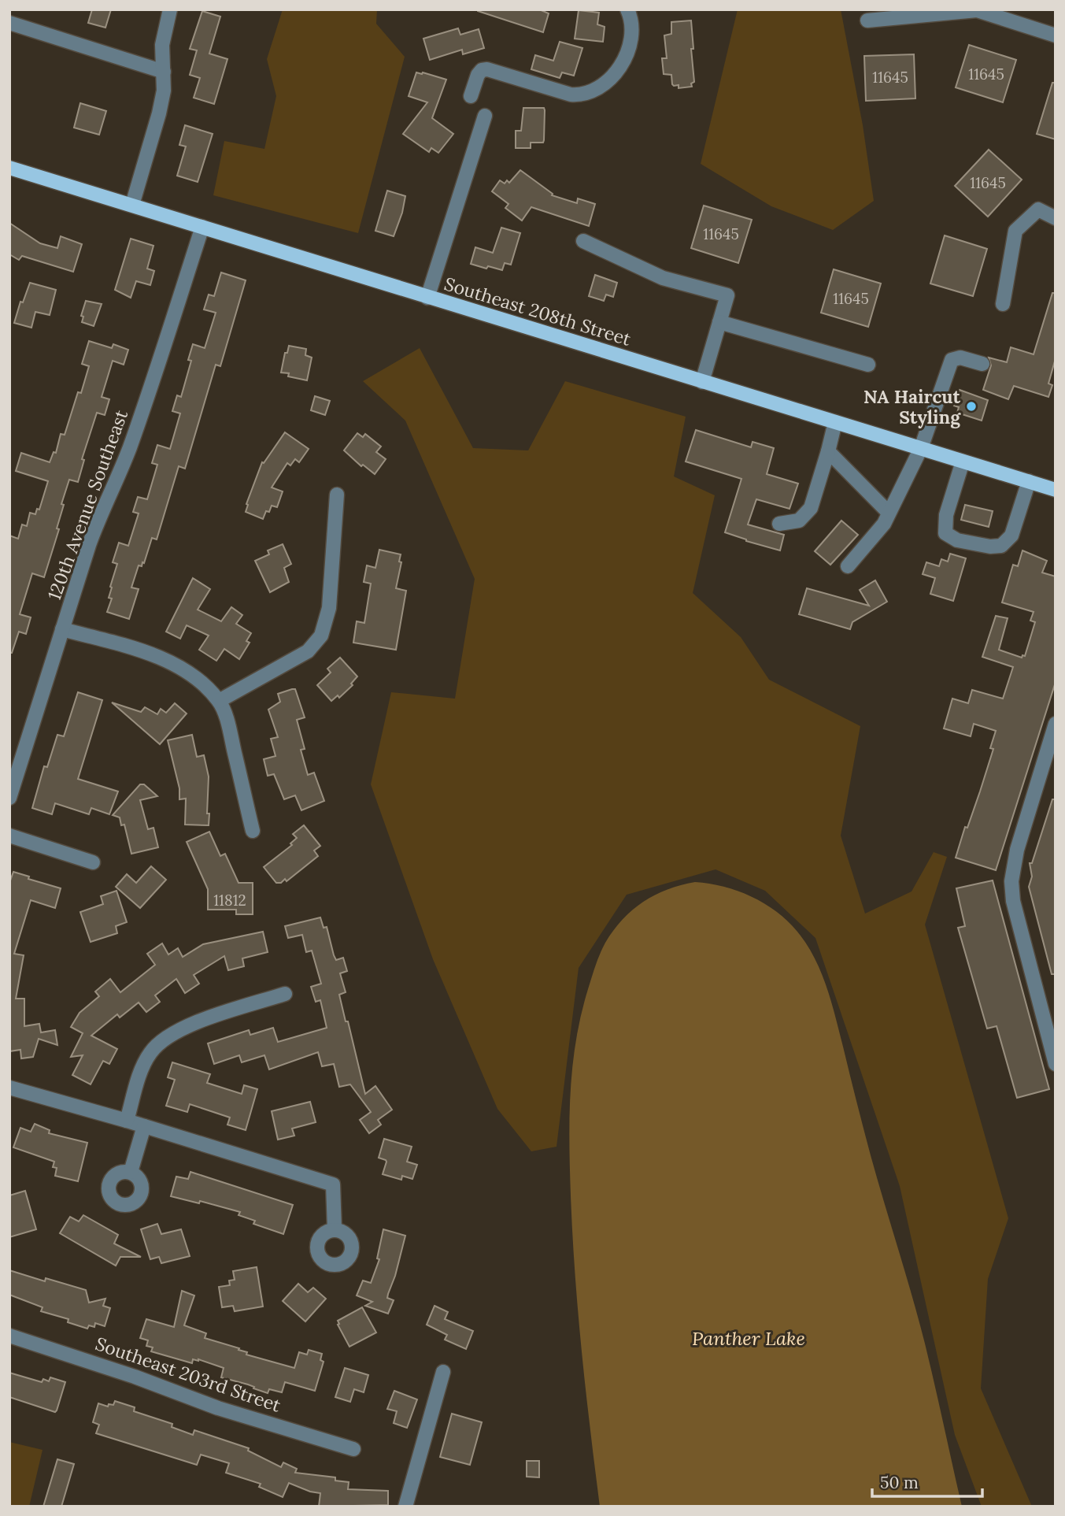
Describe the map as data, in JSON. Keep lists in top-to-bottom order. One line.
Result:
{"streets":{"main road":["Southeast 208th Street"],"street":["120th Avenue Southeast","Southeast 203rd Street"]},"crossings":[["Southeast 208th Street","120th Avenue Southeast"]],"water":["Panther Lake"],"places":["NA Haircut Styling"],"house_numbers":["11645","11645","11645","11645","11645","11812"],"scale_bar":"50 m"}
